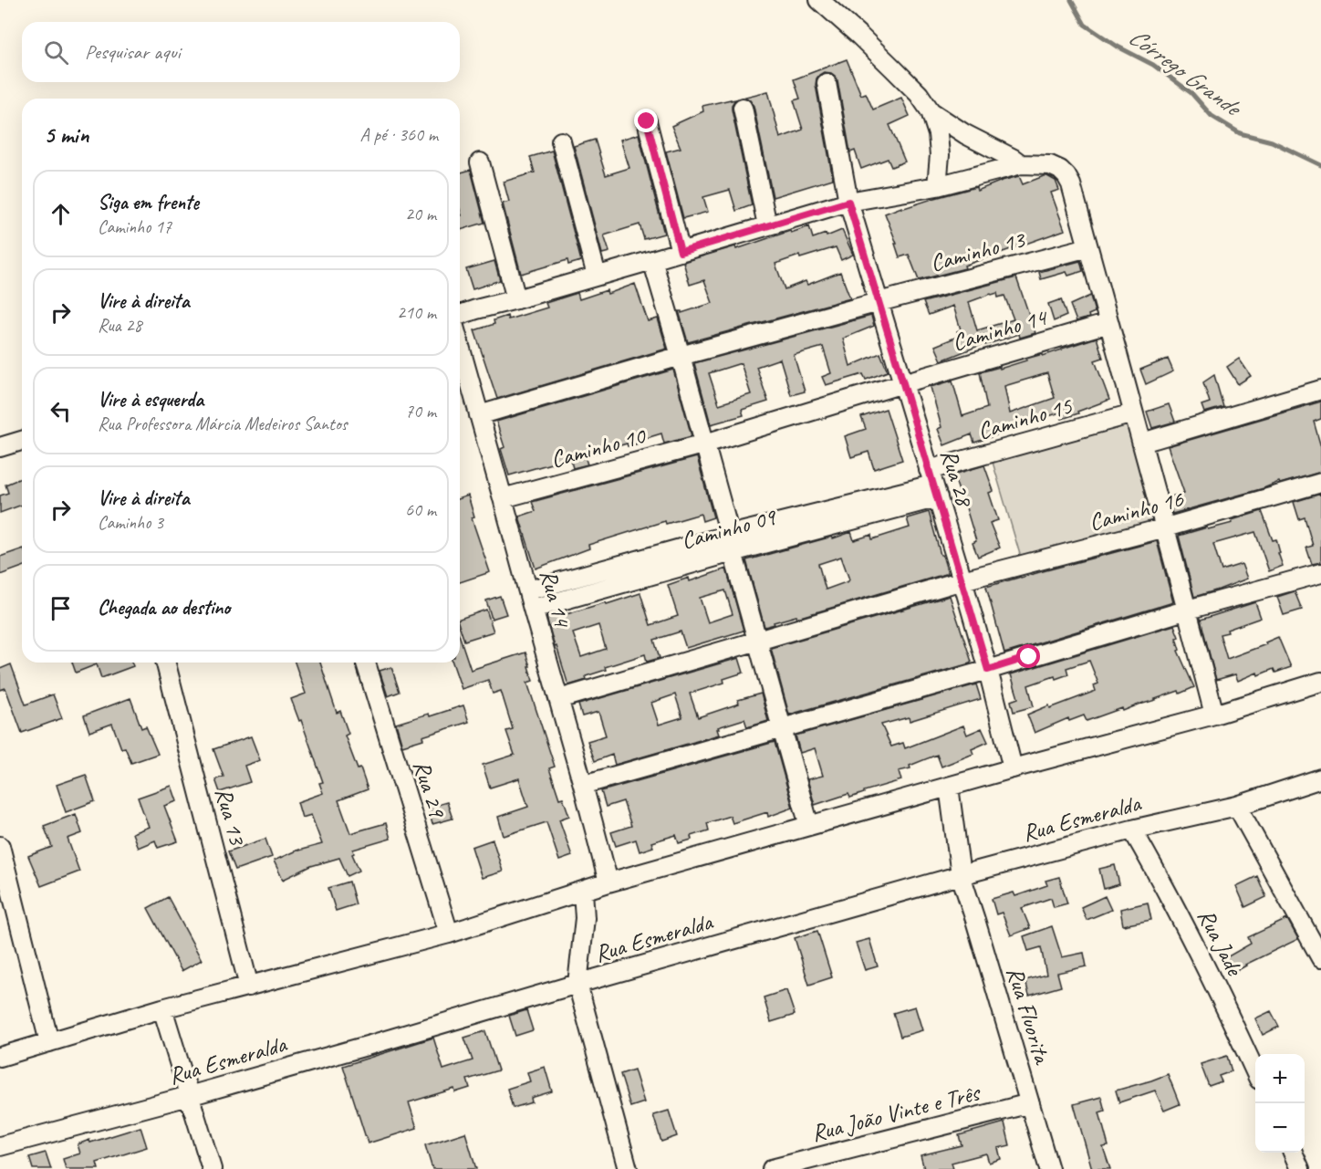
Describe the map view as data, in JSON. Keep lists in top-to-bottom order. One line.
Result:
{"streets":{"street":["Caminho 13","Caminho 14","Caminho 15","Caminho 10","Rua 28","Caminho 16","Caminho 09","Rua 14","Rua 29","Rua 13","Rua Esmeralda","Rua Jade","Rua Fluorita","Rua João Vinte e Três"]},"crossings":[["Caminho 13","Rua 28"],["Caminho 14","Caminho 10"],["Caminho 14","Rua 28"],["Caminho 15","Rua 28"],["Caminho 15","Caminho 09"],["Caminho 10","Rua 14"],["Rua 28","Caminho 16"],["Rua 28","Caminho 09"],["Caminho 16","Rua 14"],["Caminho 09","Rua 14"],["Rua Esmeralda","Rua Jade"],["Rua Esmeralda","Rua Fluorita"],["Rua Fluorita","Rua João Vinte e Três"]],"water":["Córrego Grande"],"page":{"search":"Pesquisar aqui","heading":["5 min","A pé · 360 m"],"list":[["Siga em frente","Caminho 17","20 m"],["Vire à direita","Rua 28","210 m"],["Vire à esquerda","Rua Professora Márcia Medeiros Santos","70 m"],["Vire à direita","Caminho 3","60 m"],"Chegada ao destino"],"map_buttons":["+","−"]}}
